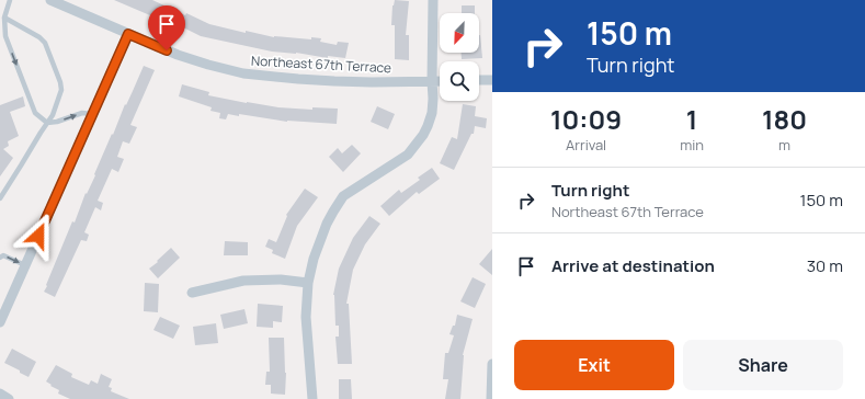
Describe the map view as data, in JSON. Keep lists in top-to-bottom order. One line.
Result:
{"streets":{"street":["Northeast 67th Terrace"]},"north":"bottom left","page":{"turn":["150 m","Turn right"],"eta":["10:09","Arrival","1","min","180","m"],"list":[{"name":"Turn right","note":"Northeast 67th Terrace","value":"150 m"},{"name":"Arrive at destination","value":"30 m"}],"buttons":["Exit","Share"]}}
